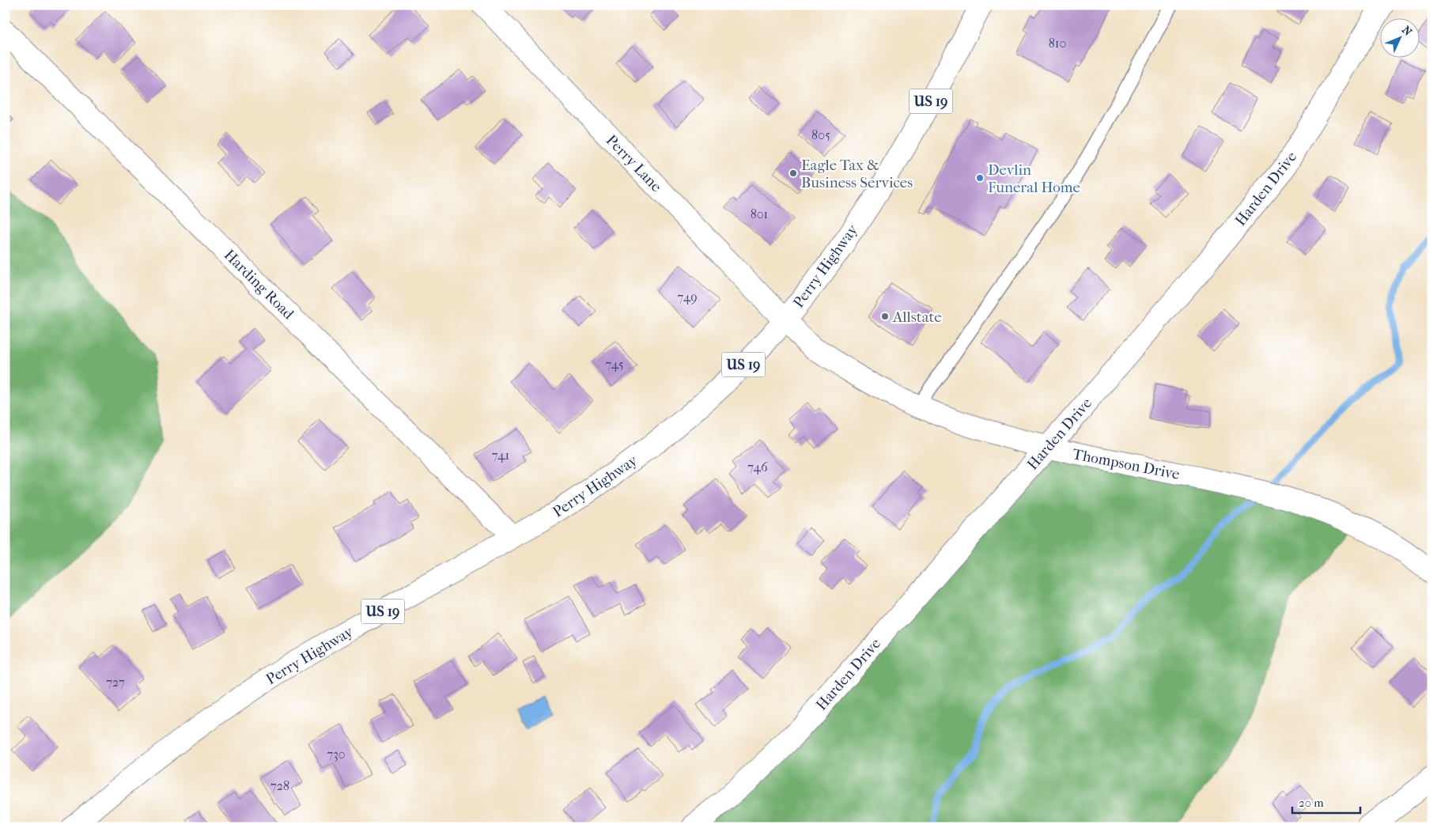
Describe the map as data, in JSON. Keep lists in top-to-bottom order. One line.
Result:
{"streets":{"street":["US 19","Perry Lane","Harden Drive","Perry Highway","Harding Road","Thompson Drive"]},"crossings":[["Perry Lane","Perry Highway"],["Perry Lane","Thompson Drive"],["Harden Drive","Thompson Drive"],["Perry Highway","Harding Road"],["Perry Highway","Thompson Drive"]],"places":["Eagle Tax & Business Services","Devlin Funeral Home","Allstate"],"house_numbers":["810","805","801","749","745","741","746","727","730","728"],"scale_bar":"20 m","north":"top right"}
